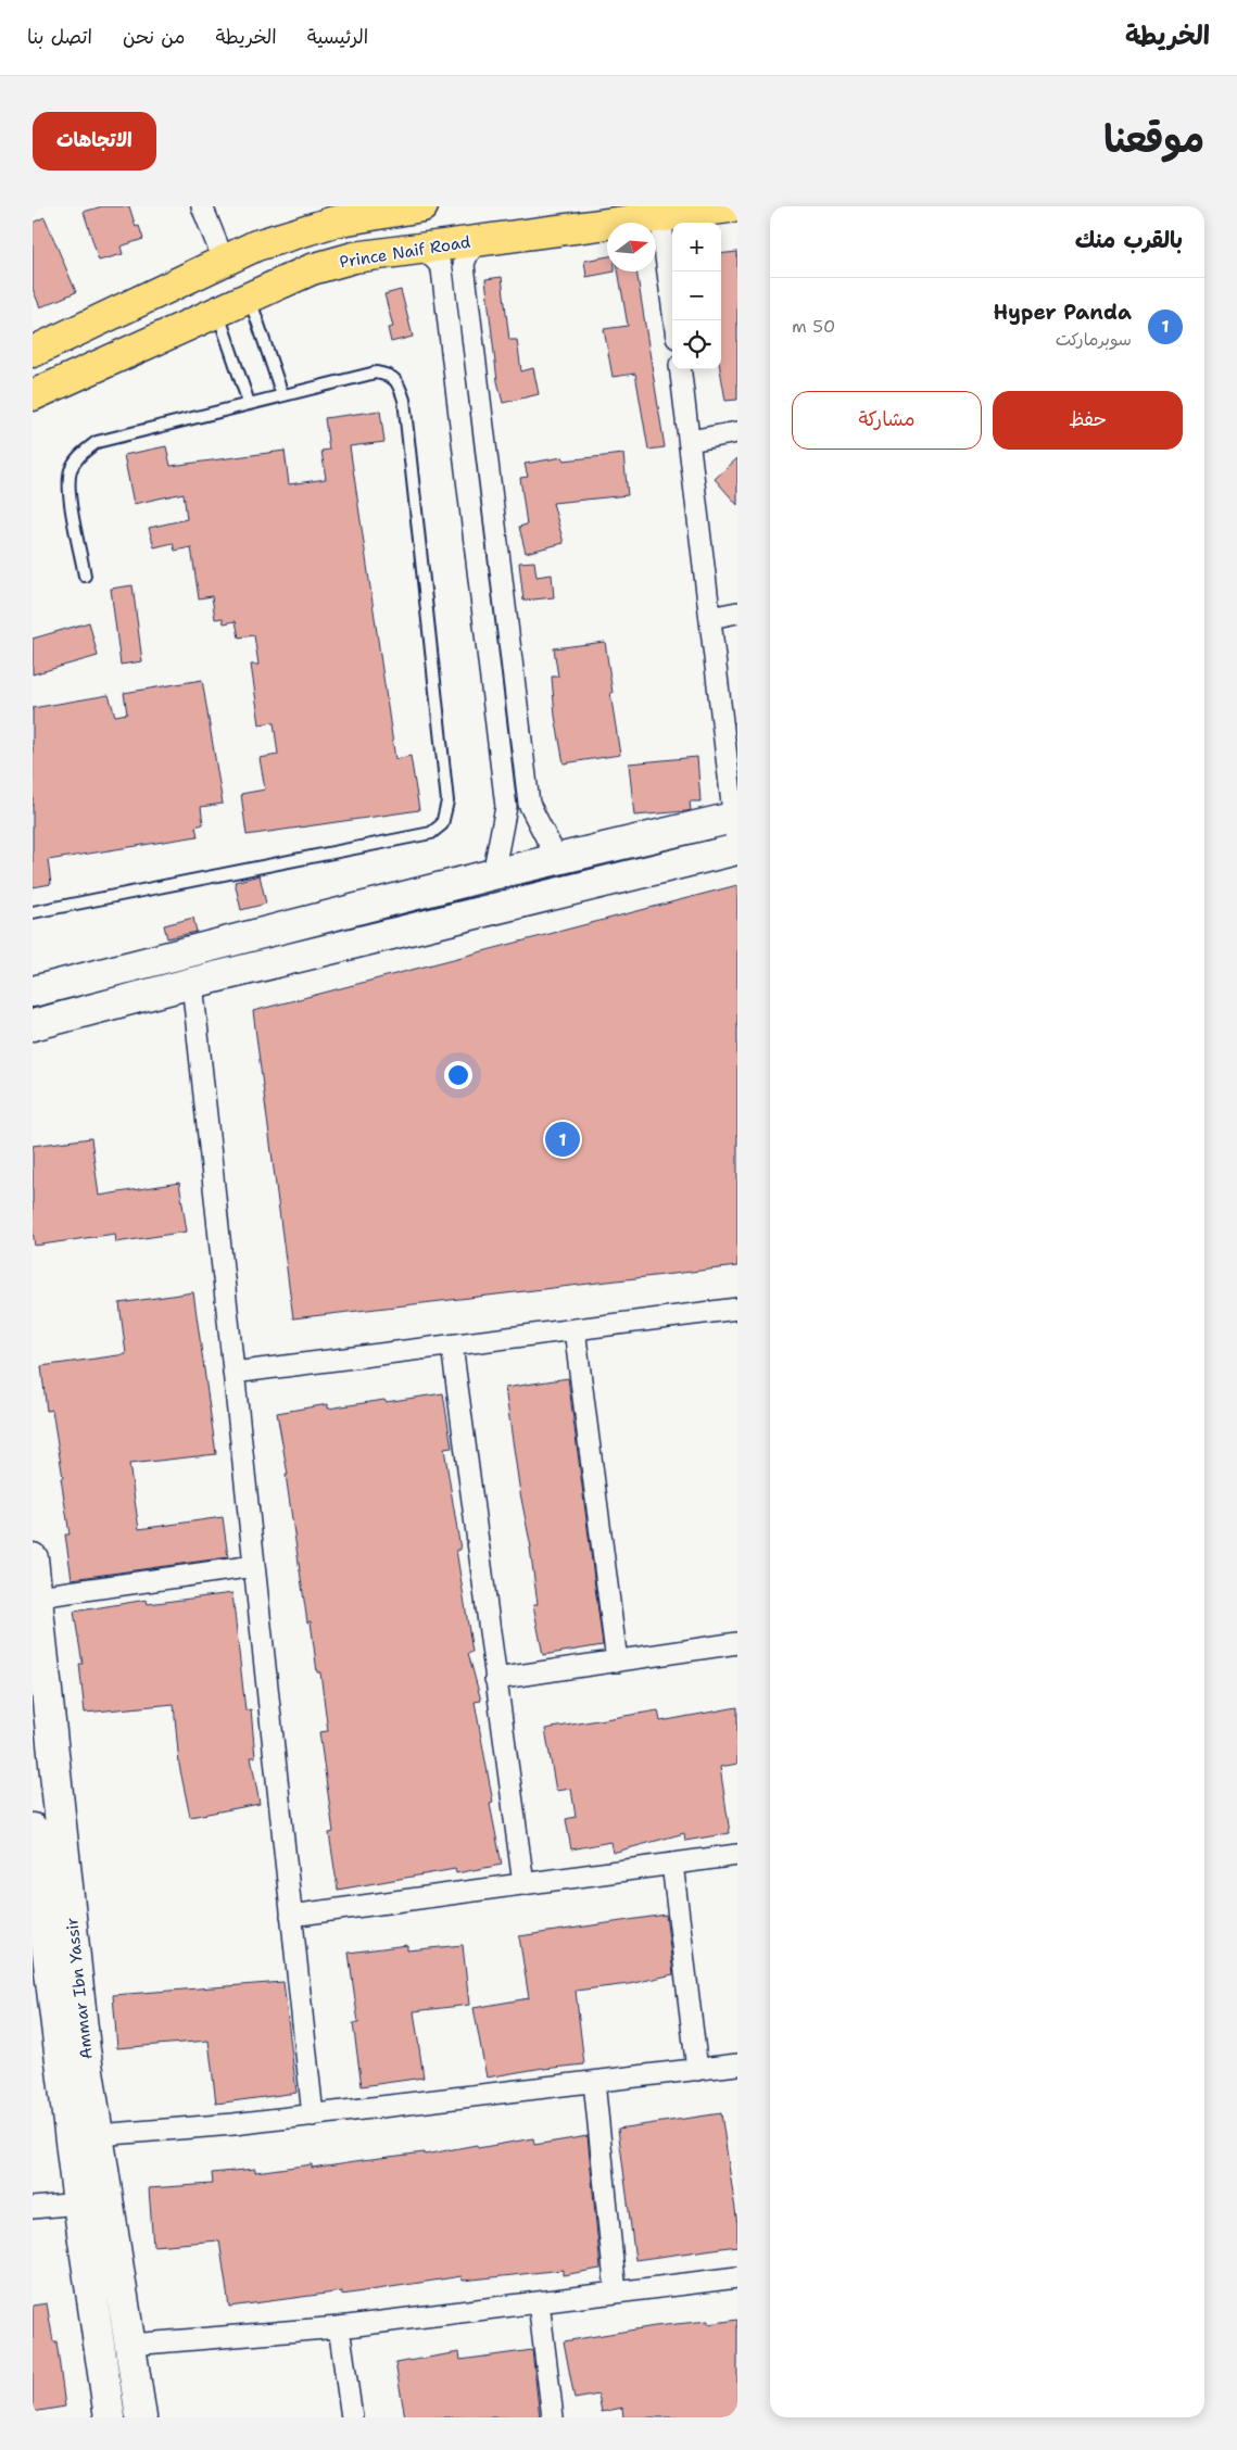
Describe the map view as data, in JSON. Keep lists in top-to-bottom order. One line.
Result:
{"streets":{"main road":["Prince Naif Road"],"street":["Ammar Ibn Yassir"]},"north":"right","page":{"header":"الخريطة","nav":["الرئيسية","الخريطة","من نحن","اتصل بنا"],"title":"موقعنا","buttons":["الاتجاهات",["حفظ","مشاركة"]],"heading":"بالقرب منك","map_buttons":["+","−"],"list":[{"mark":"1","name":"Hyper Panda","note":"سوبرماركت","value":"50 m"}],"pins":"1"}}
